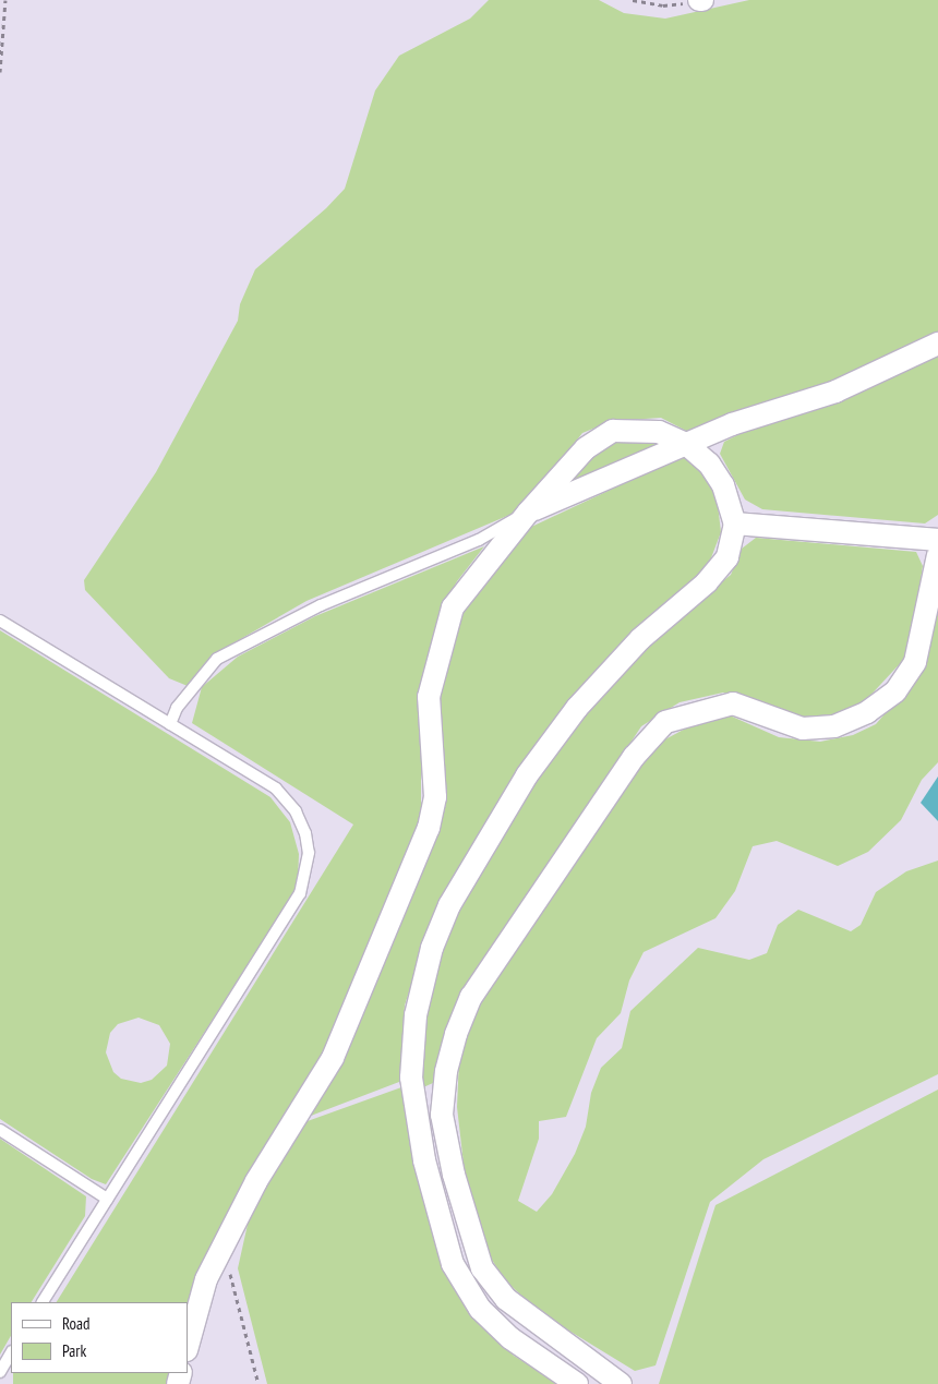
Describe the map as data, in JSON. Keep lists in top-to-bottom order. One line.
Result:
{"legend":["Road","Park"]}
